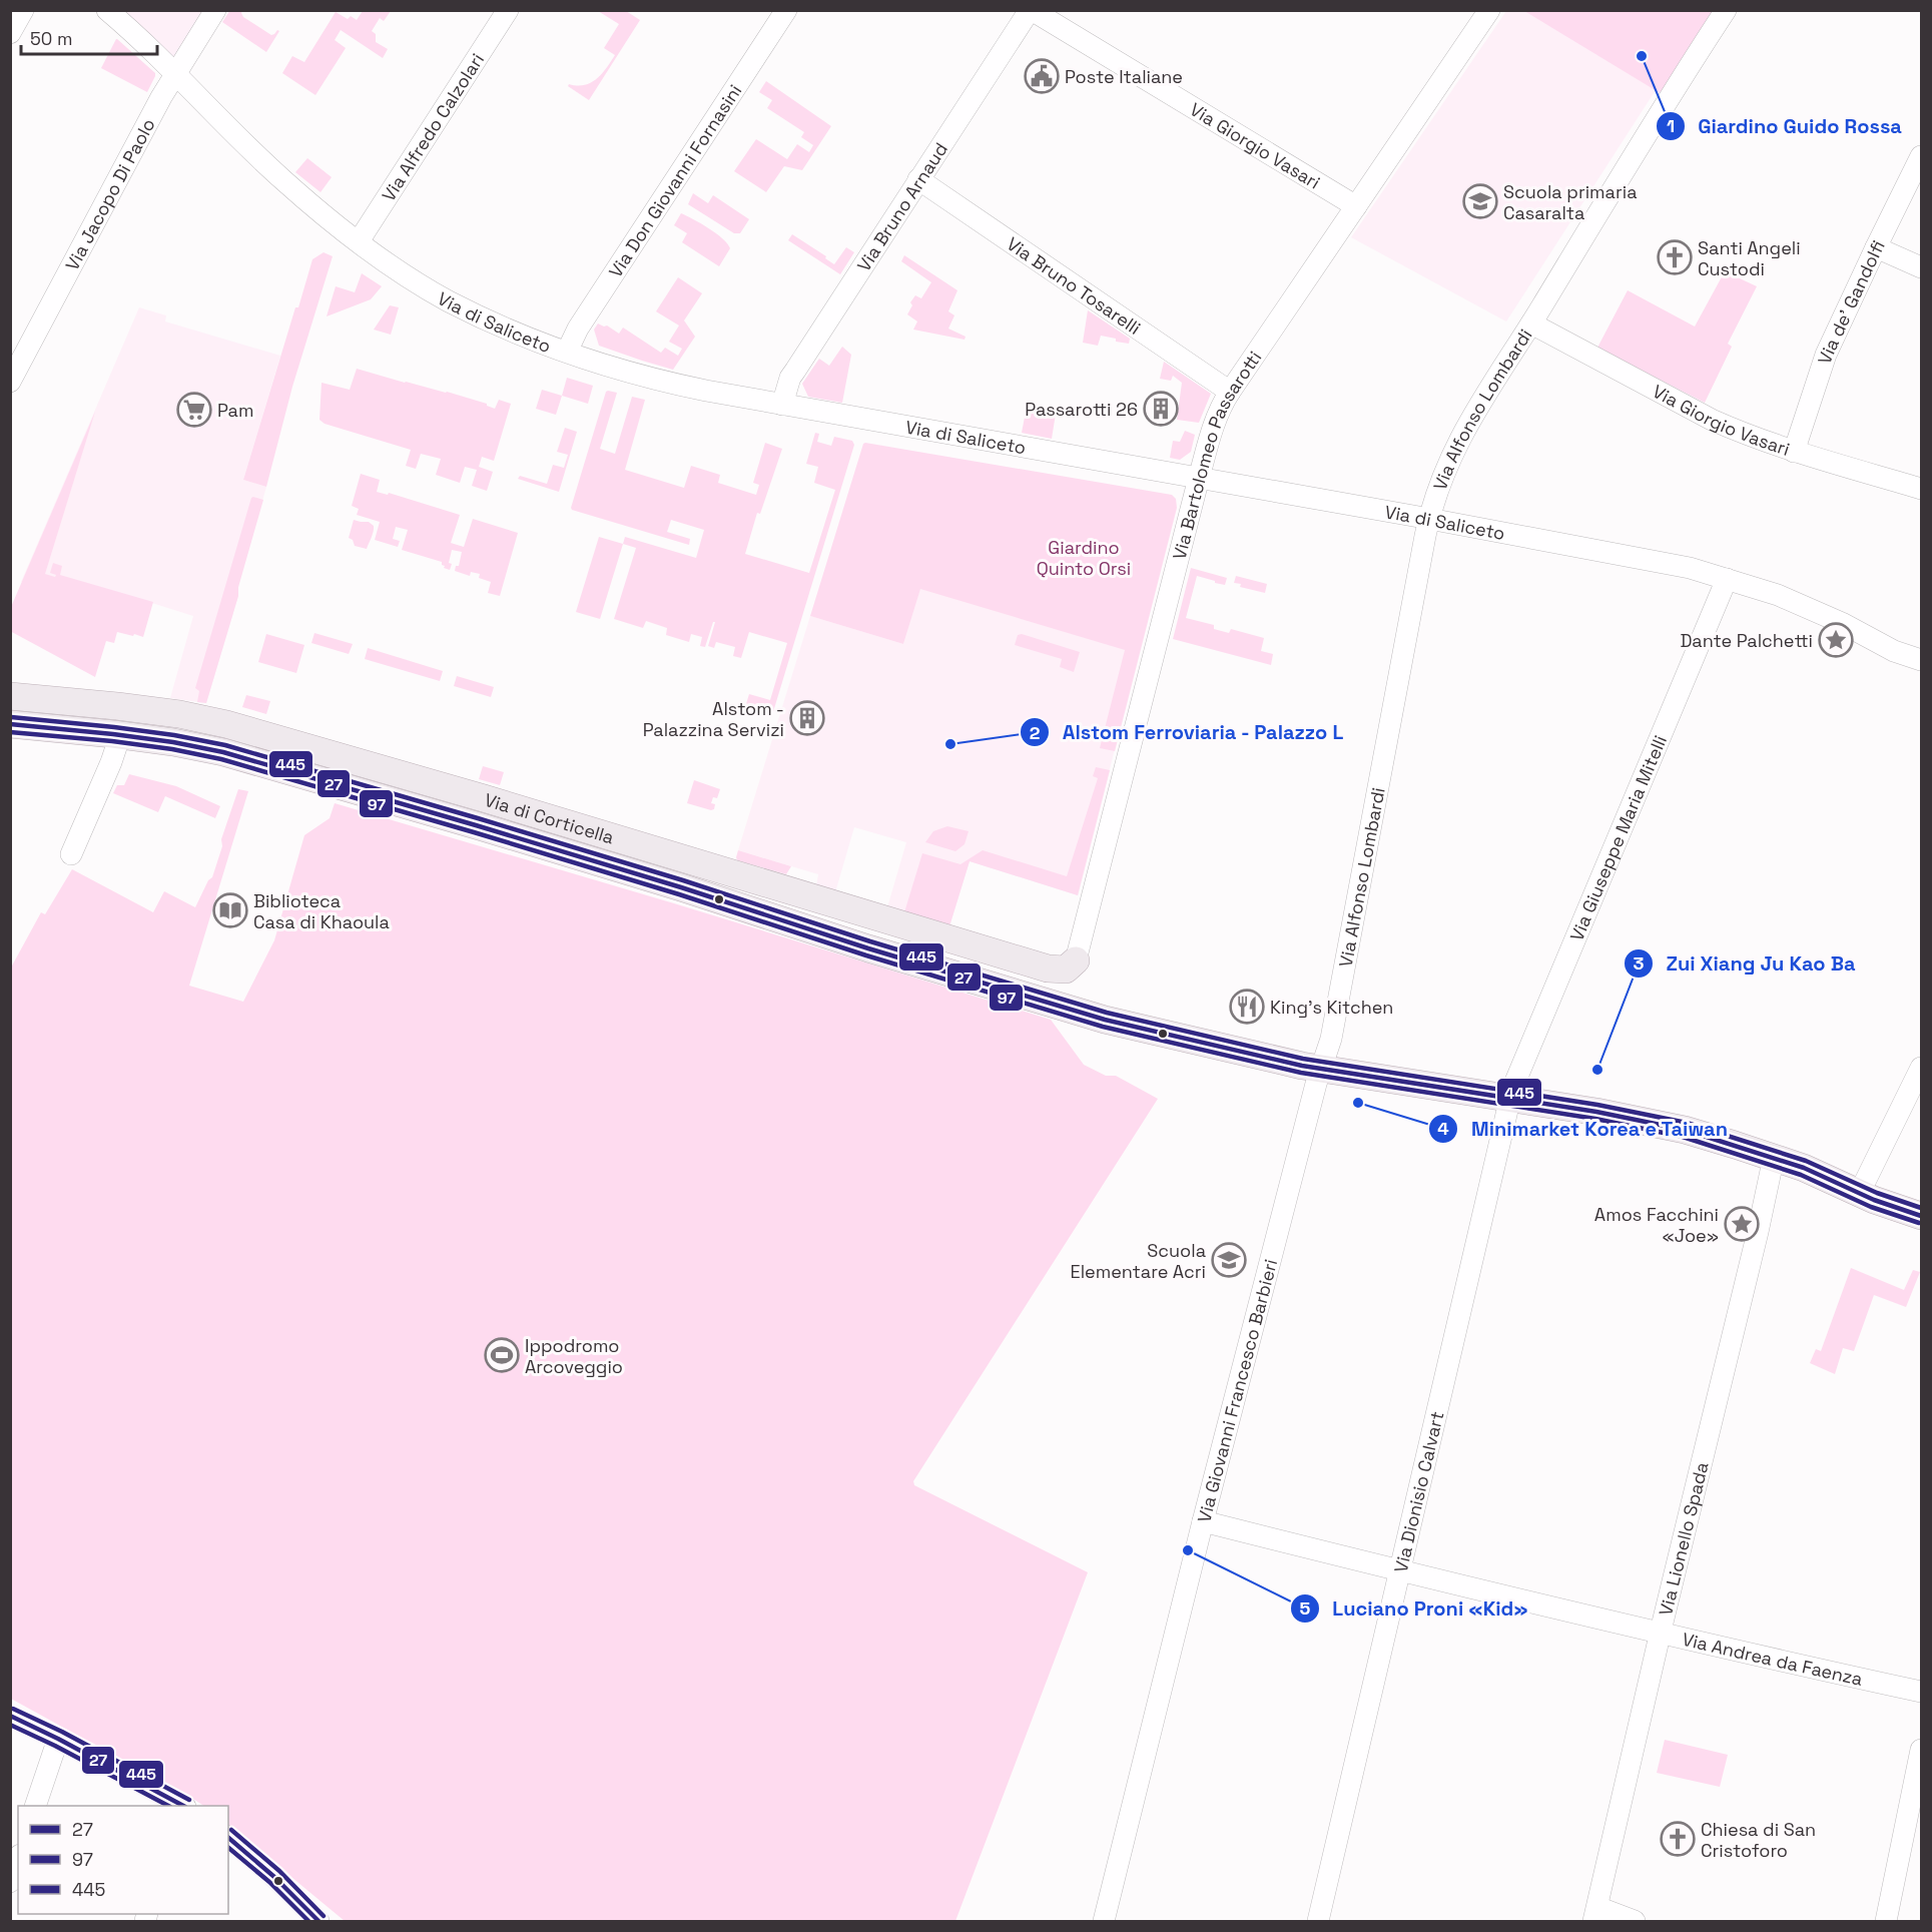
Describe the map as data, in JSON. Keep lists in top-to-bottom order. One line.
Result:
{"streets":{"main road":["Via di Corticella"],"street":["Via Alfredo Calzolari","Via Giorgio Vasari","Via Don Giovanni Fornasini","Via Jacopo Di Paolo","Via Bruno Arnaud","Via Bruno Tosarelli","Via de' Gandolfi","Via di Saliceto","Via Alfonso Lombardi","Via Bartolomeo Passarotti","Via Giuseppe Maria Mitelli","Via Giovanni Francesco Barbieri","Via Dionisio Calvart","Via Lionello Spada","Via Andrea da Faenza"]},"crossings":[["Via Alfredo Calzolari","Via di Saliceto"],["Via Giorgio Vasari","Via Bruno Arnaud"],["Via Giorgio Vasari","Via de' Gandolfi"],["Via Giorgio Vasari","Via Alfonso Lombardi"],["Via Giorgio Vasari","Via Bartolomeo Passarotti"],["Via Don Giovanni Fornasini","Via di Saliceto"],["Via Jacopo Di Paolo","Via di Saliceto"],["Via Bruno Arnaud","Via Bruno Tosarelli"],["Via Bruno Arnaud","Via di Saliceto"],["Via Bruno Tosarelli","Via Bartolomeo Passarotti"],["Via di Saliceto","Via Alfonso Lombardi"],["Via di Saliceto","Via Bartolomeo Passarotti"],["Via di Saliceto","Via Giuseppe Maria Mitelli"],["Via Alfonso Lombardi","Via di Corticella"],["Via Alfonso Lombardi","Via Giovanni Francesco Barbieri"],["Via Bartolomeo Passarotti","Via di Corticella"],["Via di Corticella","Via Giuseppe Maria Mitelli"],["Via di Corticella","Via Giovanni Francesco Barbieri"],["Via di Corticella","Via Dionisio Calvart"],["Via di Corticella","Via Lionello Spada"],["Via Giuseppe Maria Mitelli","Via Dionisio Calvart"],["Via Giovanni Francesco Barbieri","Via Andrea da Faenza"],["Via Dionisio Calvart","Via Andrea da Faenza"],["Via Lionello Spada","Via Andrea da Faenza"]],"parks":["Giardino Quinto Orsi"],"places":{"other":["Giardino Guido Rossa","Alstom Ferroviaria - Palazzo L","Zui Xiang Ju Kao Ba","Minimarket Korea e Taiwan","Luciano Proni «Kid»"],"public building":["Poste Italiane"],"school or university":["Scuola primaria Casaralta","Scuola Elementare Acri"],"church":["Santi Angeli Custodi","Chiesa di San Cristoforo"],"building":["Passarotti 26","Alstom - Palazzina Servizi"],"supermarket":["Pam"],"place":["Dante Palchetti","Amos Facchini «Joe»"],"library":["Biblioteca Casa di Khaoula"],"restaurant":["King's Kitchen"],"sports":["Ippodromo Arcoveggio"]},"lines":["transit line 445","transit line 27","transit line 97"],"legend":["27","97","445"],"scale_bar":"50 m"}
